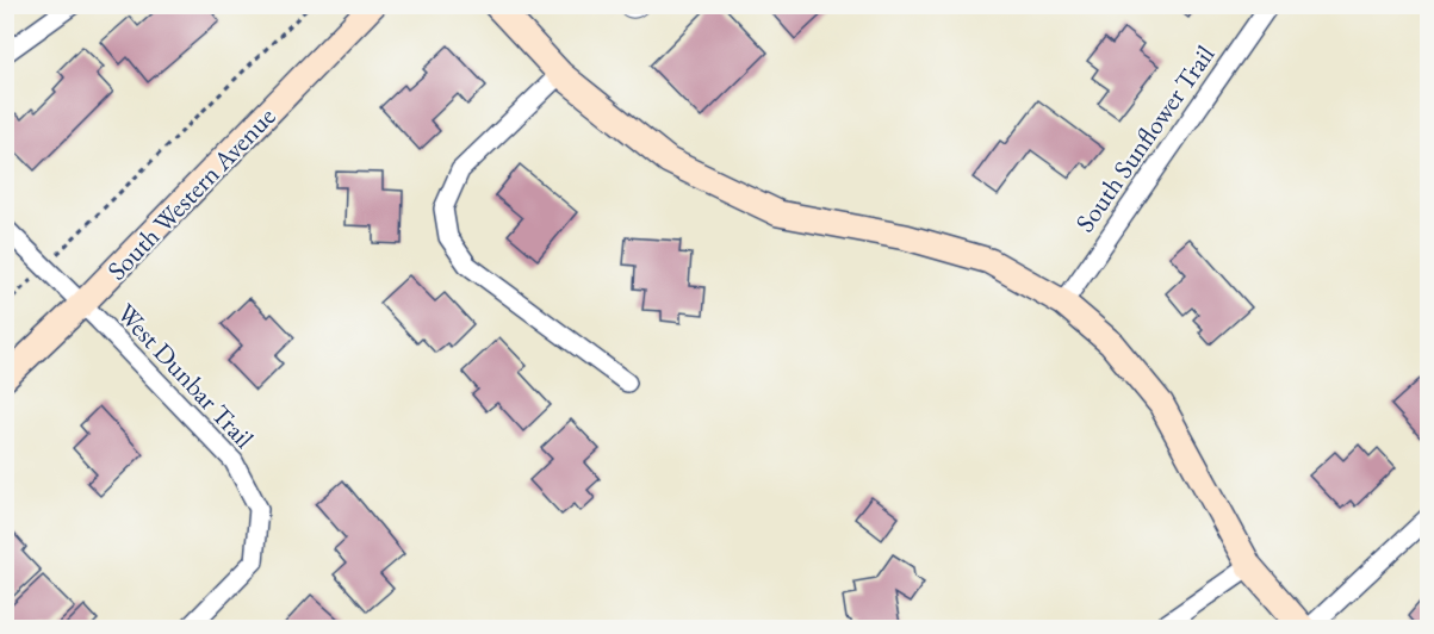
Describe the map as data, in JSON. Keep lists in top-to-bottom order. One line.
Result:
{"streets":{"street":["South Sunflower Trail","South Western Avenue","West Dunbar Trail"]},"crossings":[["South Western Avenue","West Dunbar Trail"]]}
